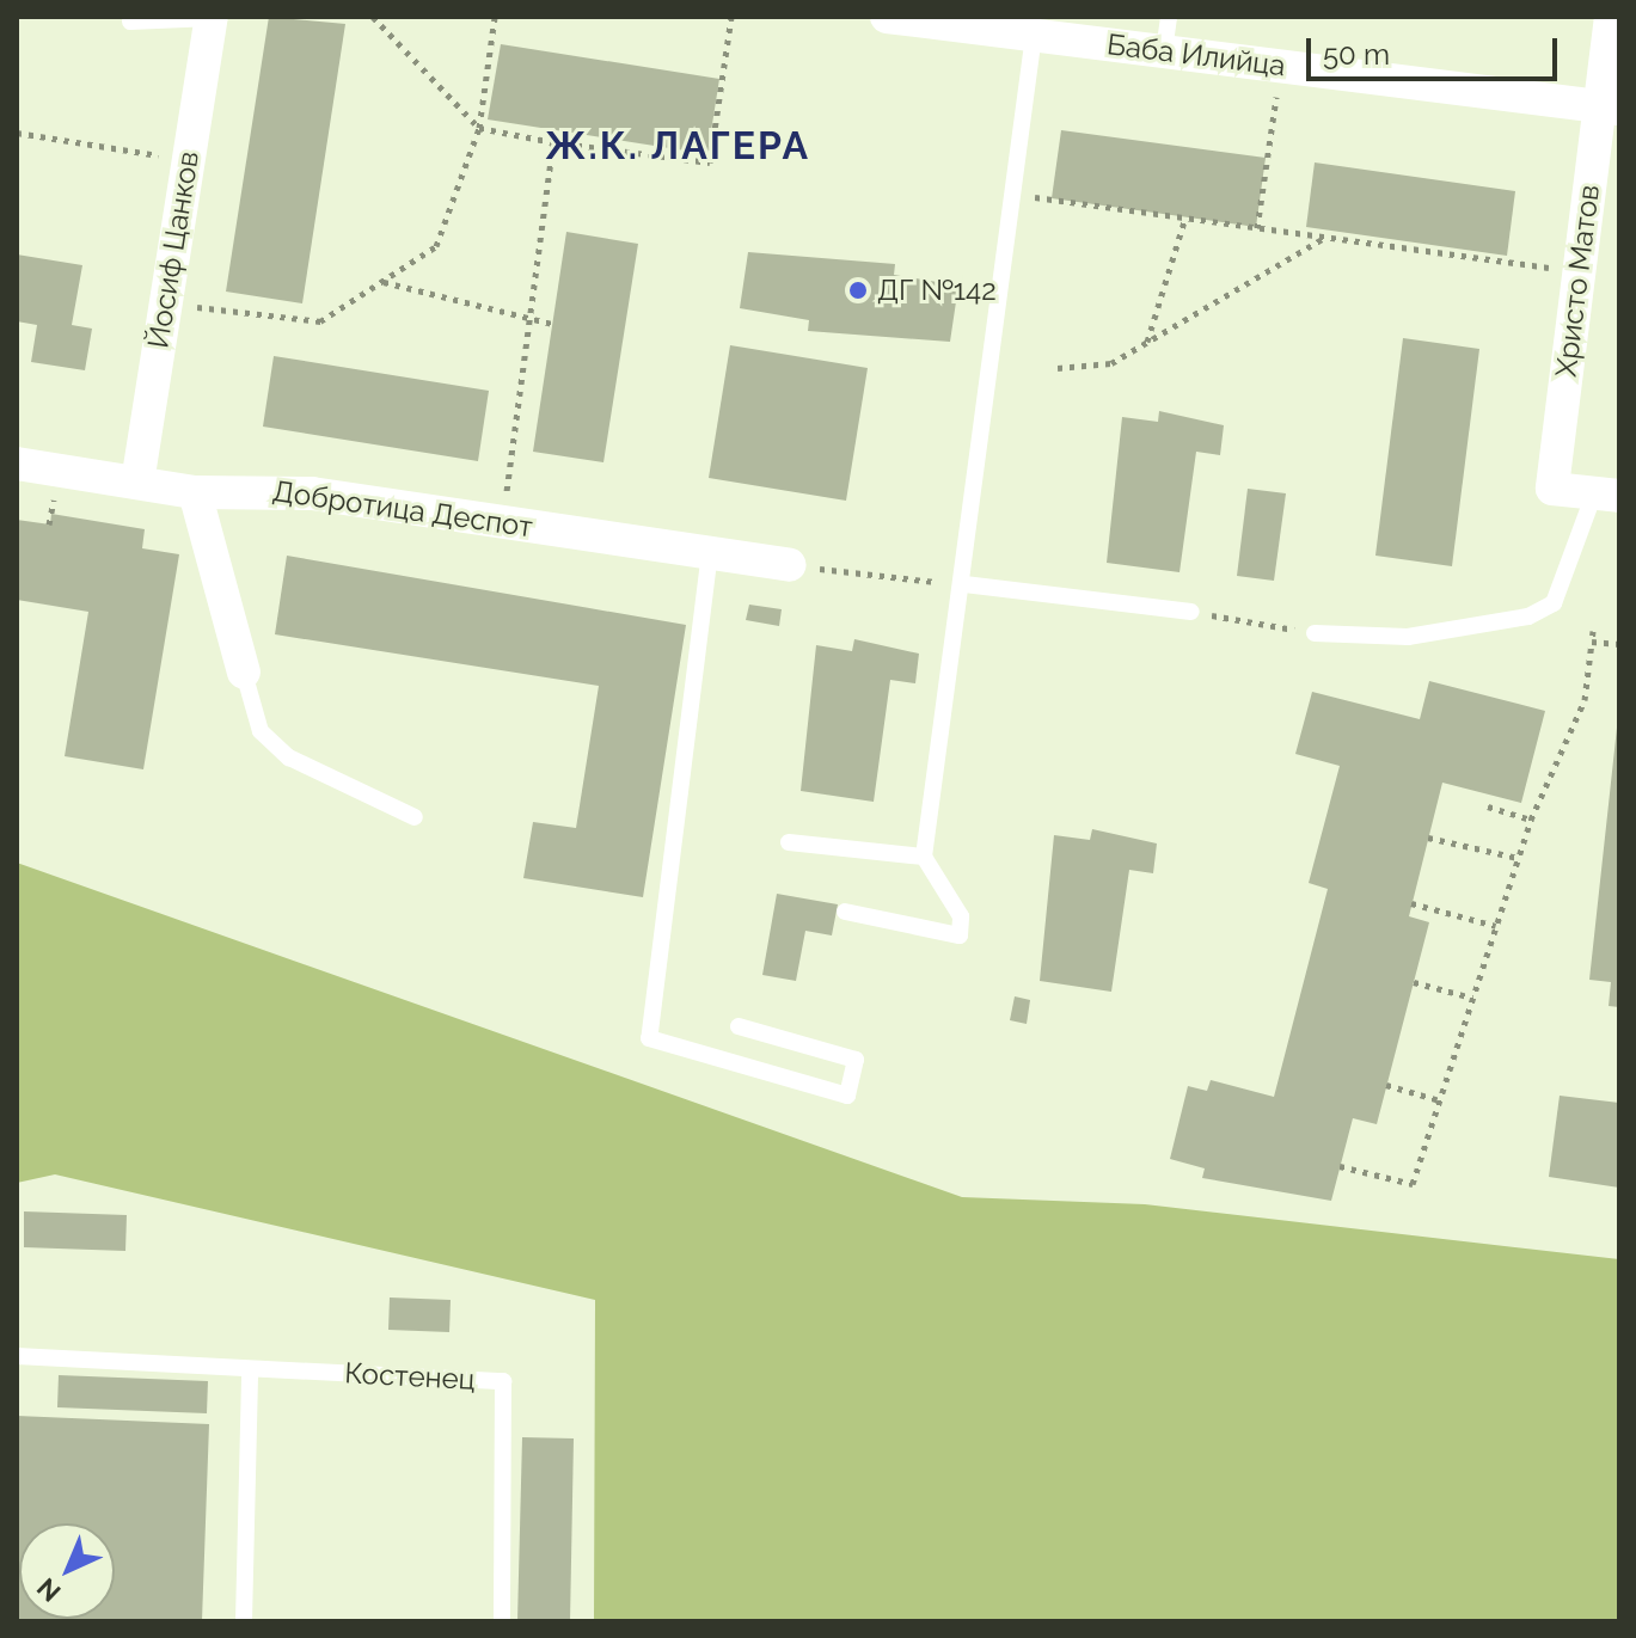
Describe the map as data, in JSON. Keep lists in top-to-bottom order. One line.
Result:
{"streets":{"street":["Баба Илийца","Йосиф Цанков","Христо Матов","Добротица Деспот"],"lane":["Костенец"]},"crossings":[["Баба Илийца","Христо Матов"],["Йосиф Цанков","Добротица Деспот"]],"districts":["Ж.К. ЛАГЕРА"],"places":["ДГ №142"],"scale_bar":"50 m","north":"bottom left"}
